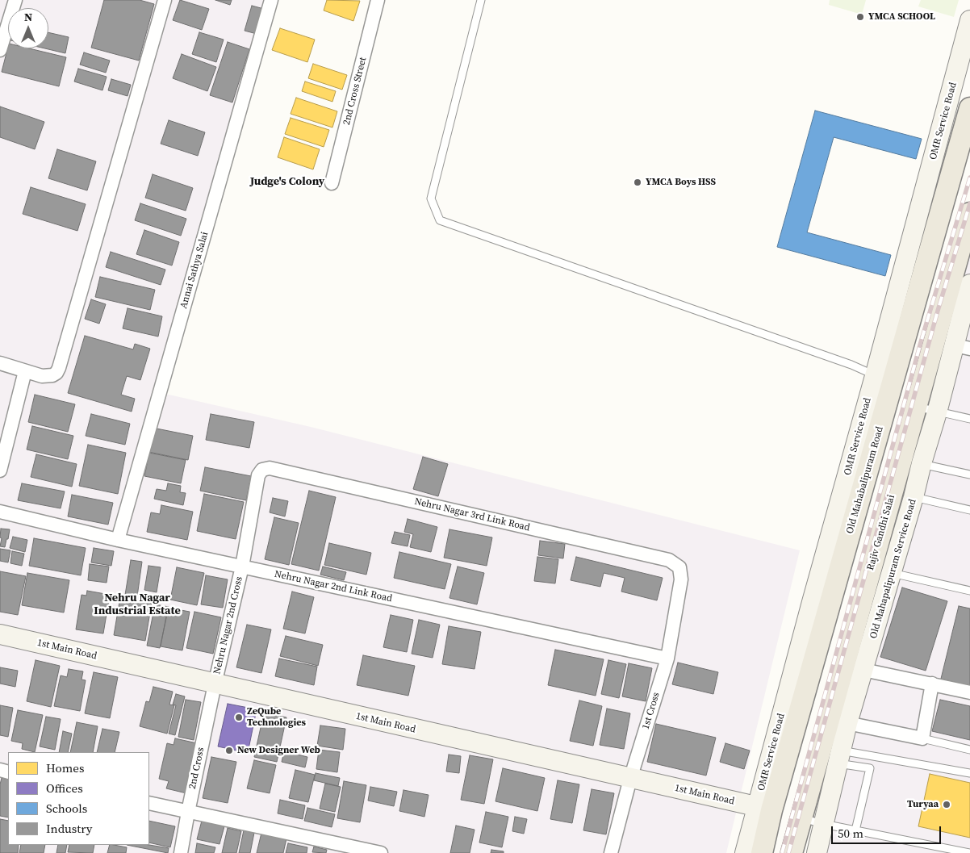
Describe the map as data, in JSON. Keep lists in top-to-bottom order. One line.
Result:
{"streets":{"main road":["Old Mahabalipuram Road","Rajiv Gandhi Salai"],"street":["2nd Cross Street","OMR Service Road","Annai Sathya Salai","Nehru Nagar 3rd Link Road","Old Mahapalipuram Service Road","Nehru Nagar 2nd Link Road","Nehru Nagar 2nd Cross","1st Main Road","1st Cross","2nd Cross"]},"crossings":[["OMR Service Road","Old Mahabalipuram Road"],["Annai Sathya Salai","Nehru Nagar 2nd Link Road"],["Old Mahabalipuram Road","1st Main Road"],["Nehru Nagar 3rd Link Road","Nehru Nagar 2nd Link Road"],["Nehru Nagar 3rd Link Road","Nehru Nagar 2nd Cross"],["Nehru Nagar 3rd Link Road","1st Cross"],["Rajiv Gandhi Salai","Old Mahapalipuram Service Road"],["Nehru Nagar 2nd Link Road","Nehru Nagar 2nd Cross"],["Nehru Nagar 2nd Link Road","1st Cross"],["Nehru Nagar 2nd Cross","1st Main Road"],["Nehru Nagar 2nd Cross","2nd Cross"],["1st Main Road","1st Cross"],["1st Main Road","2nd Cross"]],"districts":["Judge's Colony","Nehru Nagar Industrial Estate"],"places":["YMCA SCHOOL","YMCA Boys HSS","ZeQube Technologies","New Designer Web","Turyaa"],"legend":["Homes","Offices","Schools","Industry"],"scale_bar":"50 m","north":"top"}
